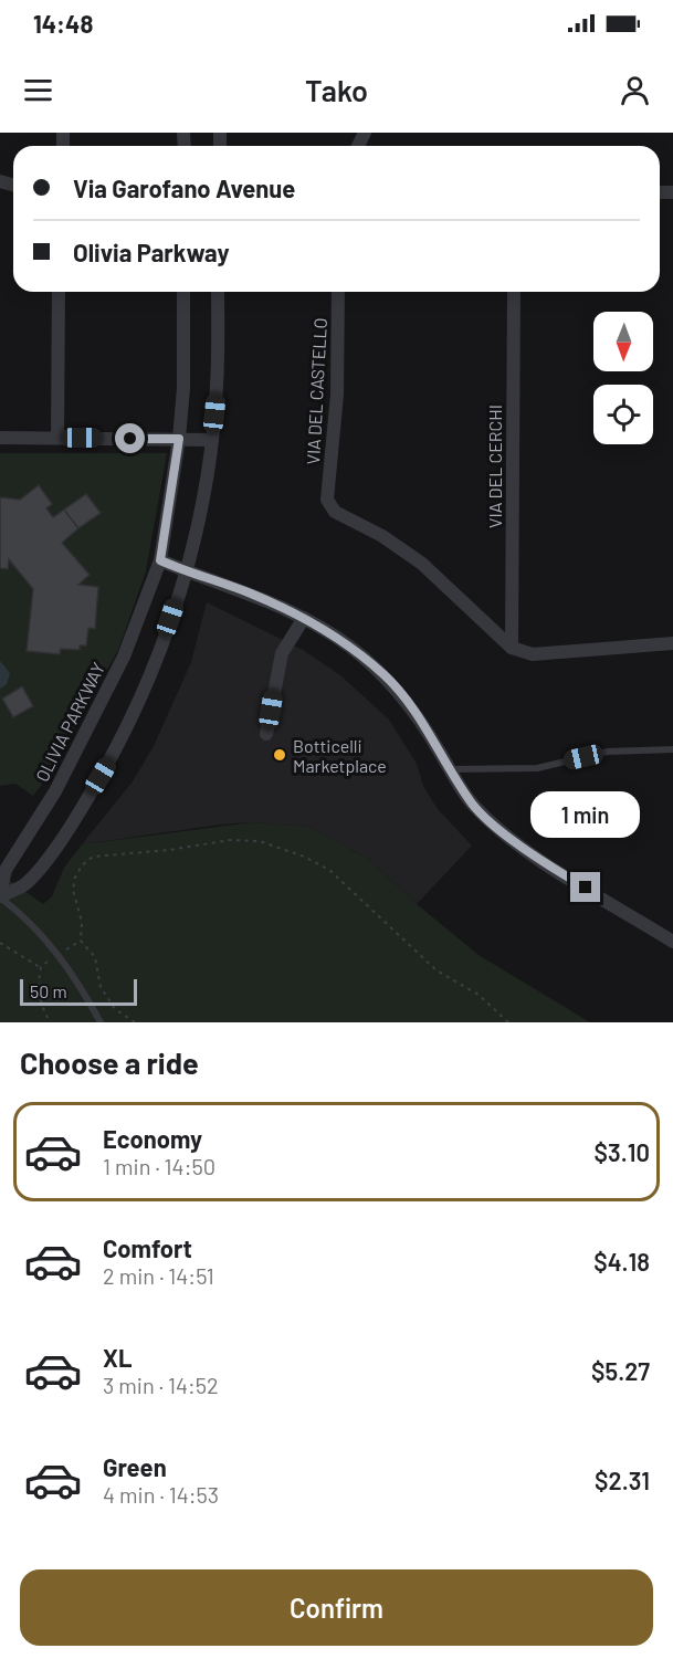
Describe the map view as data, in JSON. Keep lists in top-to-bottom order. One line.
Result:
{"streets":{"street":["VIA DEL CASTELLO","VIA DEL CERCHI","OLIVIA PARKWAY"]},"crossings":[["VIA DEL CASTELLO","VIA DEL CERCHI"]],"places":["Botticelli Marketplace"],"scale_bar":"50 m","north":"bottom","page":{"status":"14:48","header":"Tako","banner":["Via Garofano Avenue","Olivia Parkway"],"bubble":"1 min","scale":"50 m","heading":"Choose a ride","list":[{"name":"Economy","note":"1 min · 14:50","value":"$3.10"},{"name":"Comfort","note":"2 min · 14:51","value":"$4.18"},{"name":"XL","note":"3 min · 14:52","value":"$5.27"},{"name":"Green","note":"4 min · 14:53","value":"$2.31"}],"buttons":"Confirm"}}
